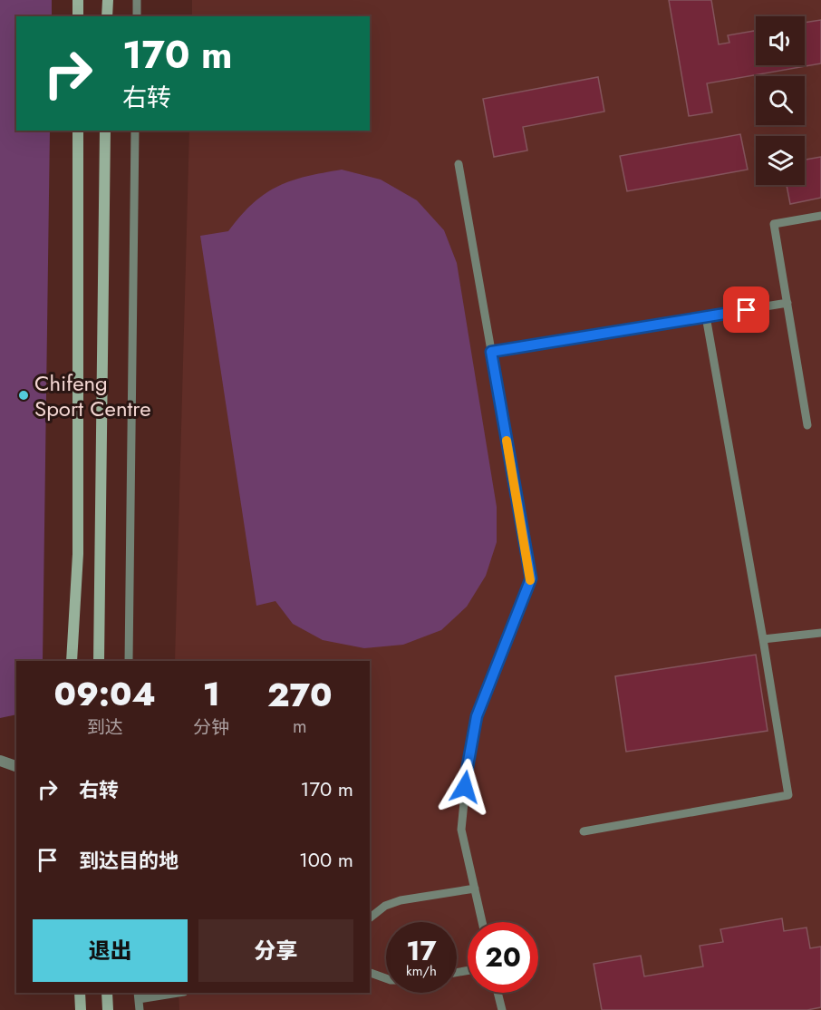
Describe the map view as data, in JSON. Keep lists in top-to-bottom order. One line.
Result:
{"places":["Chifeng Sport Centre"],"page":{"turn":["170 m","右转"],"eta":["09:04","到达","1","分钟","270","m"],"list":[{"name":"右转","value":"170 m"},{"name":"到达目的地","value":"100 m"}],"buttons":["退出","分享"],"speed":"17 km/h","limit":"20"}}
